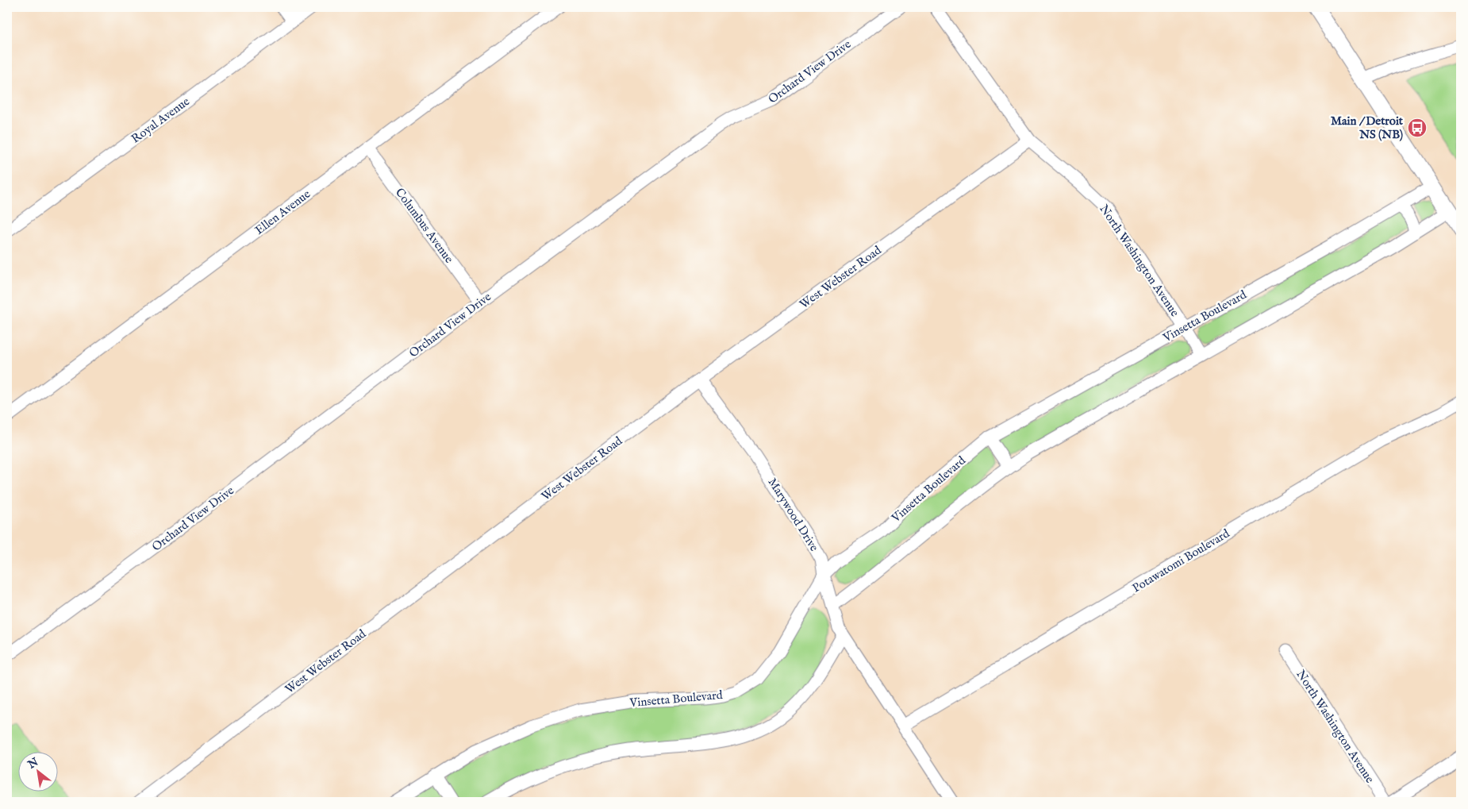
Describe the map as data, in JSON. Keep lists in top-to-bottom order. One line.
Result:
{"streets":{"street":["Orchard View Drive","Royal Avenue","Ellen Avenue","Columbus Avenue","North Washington Avenue","West Webster Road","Vinsetta Boulevard","Marywood Drive","Potawatomi Boulevard"]},"crossings":[["Orchard View Drive","Columbus Avenue"],["Ellen Avenue","Columbus Avenue"],["North Washington Avenue","West Webster Road"],["North Washington Avenue","Vinsetta Boulevard"],["West Webster Road","Marywood Drive"],["Vinsetta Boulevard","Marywood Drive"],["Marywood Drive","Potawatomi Boulevard"]],"places":{"bus stop":["Main / Detroit NS (NB)"]},"north":"top left"}
